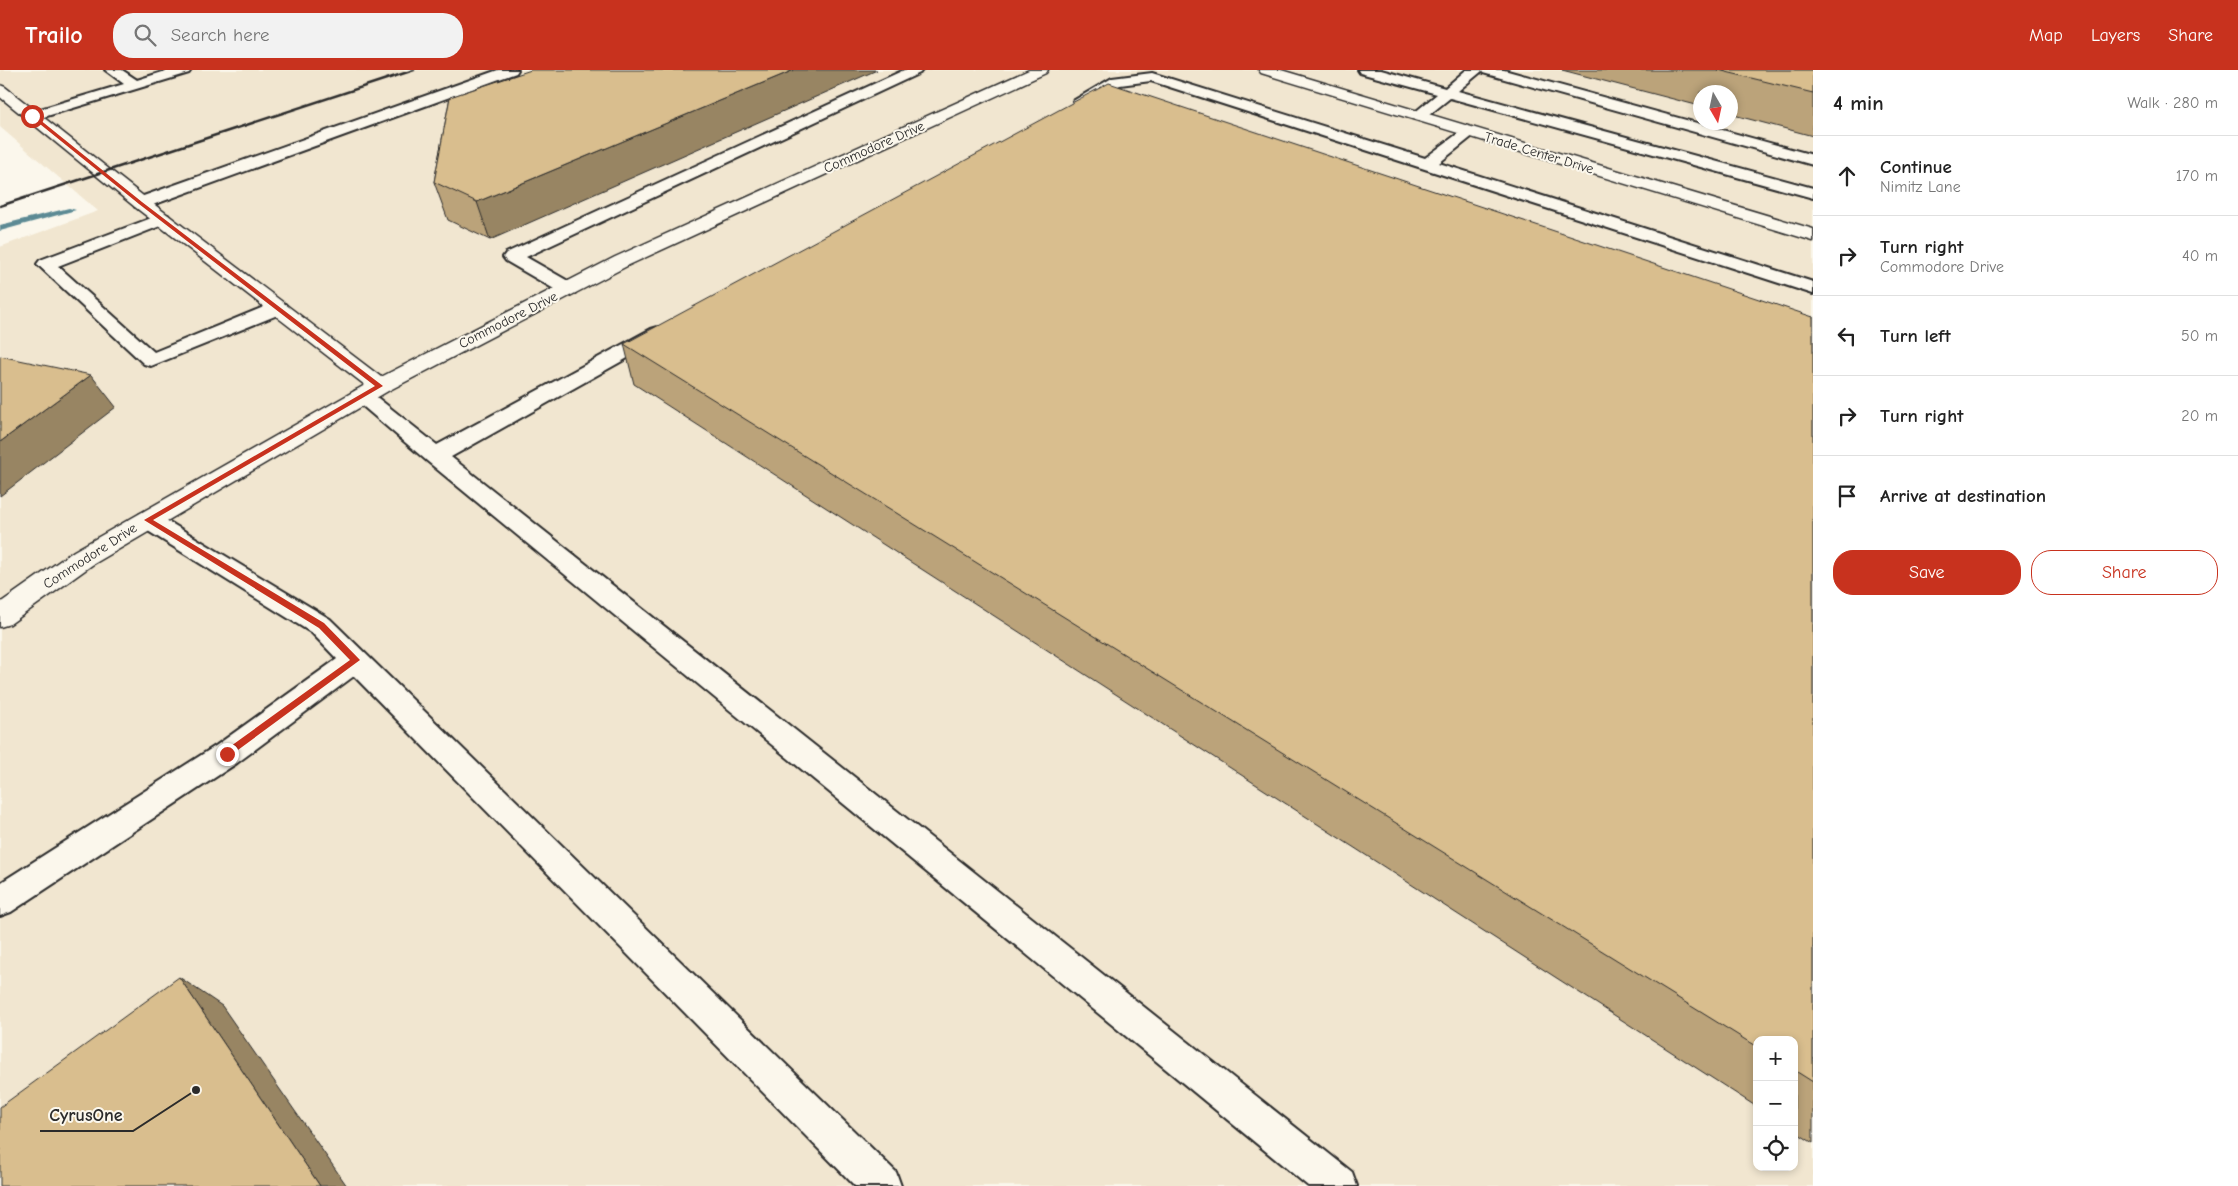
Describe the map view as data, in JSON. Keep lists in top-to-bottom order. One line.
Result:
{"streets":{"street":["Commodore Drive","Trade Center Drive"]},"places":["CyrusOne"],"north":"bottom","page":{"header":"Trailo","search":"Search here","nav":["Map","Layers","Share"],"heading":["4 min","Walk · 280 m"],"list":[["Continue","Nimitz Lane","170 m"],["Turn right","Commodore Drive","40 m"],["Turn left","50 m"],["Turn right","20 m"],"Arrive at destination"],"buttons":["Save","Share"],"map_buttons":["+","−"]}}
